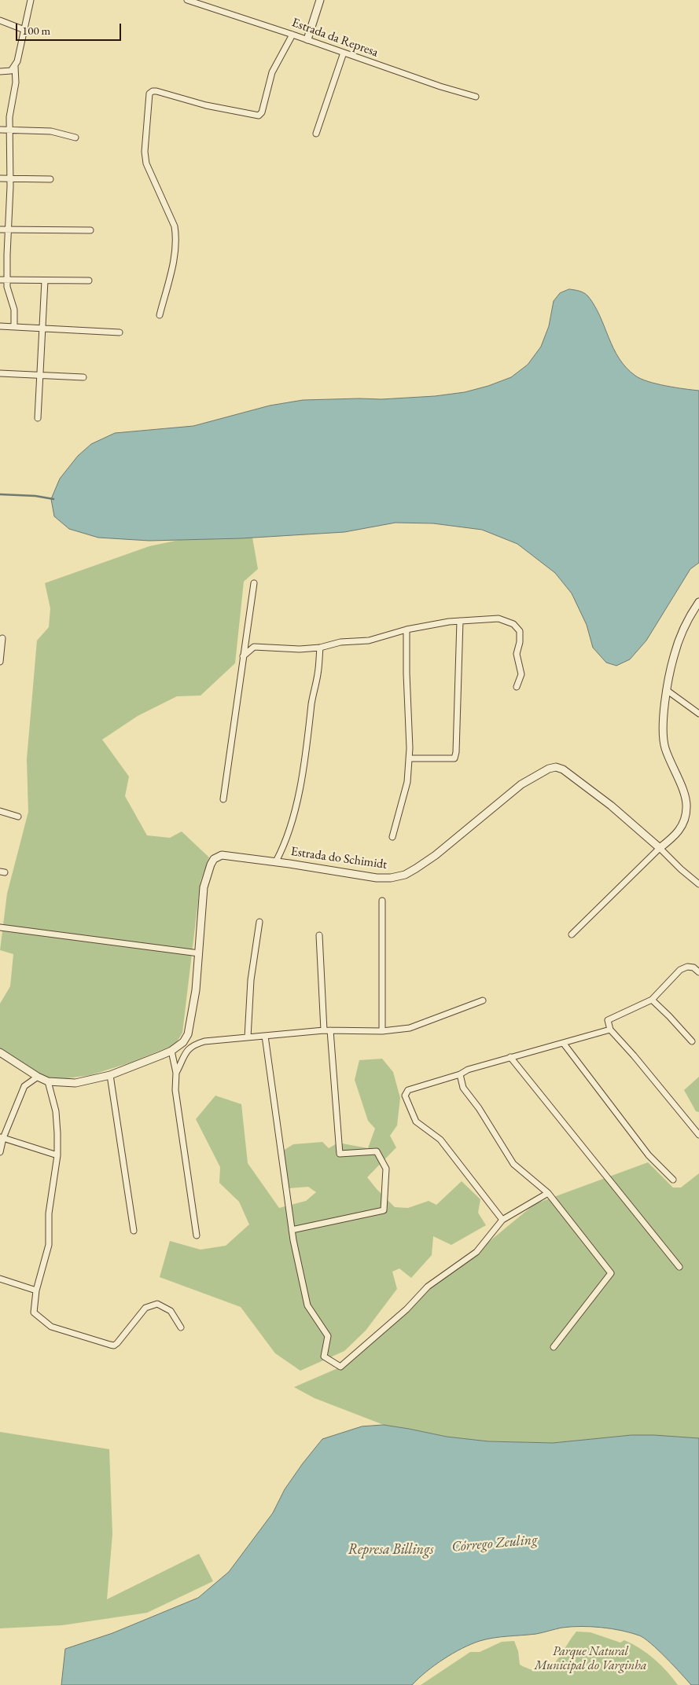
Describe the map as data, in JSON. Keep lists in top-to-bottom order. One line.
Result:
{"streets":{"street":["Estrada da Represa","Estrada do Schimidt"]},"water":["Córrego Zeuling","Represa Billings"],"parks":["Parque Natural Municipal do Varginha"],"scale_bar":"100 m"}
